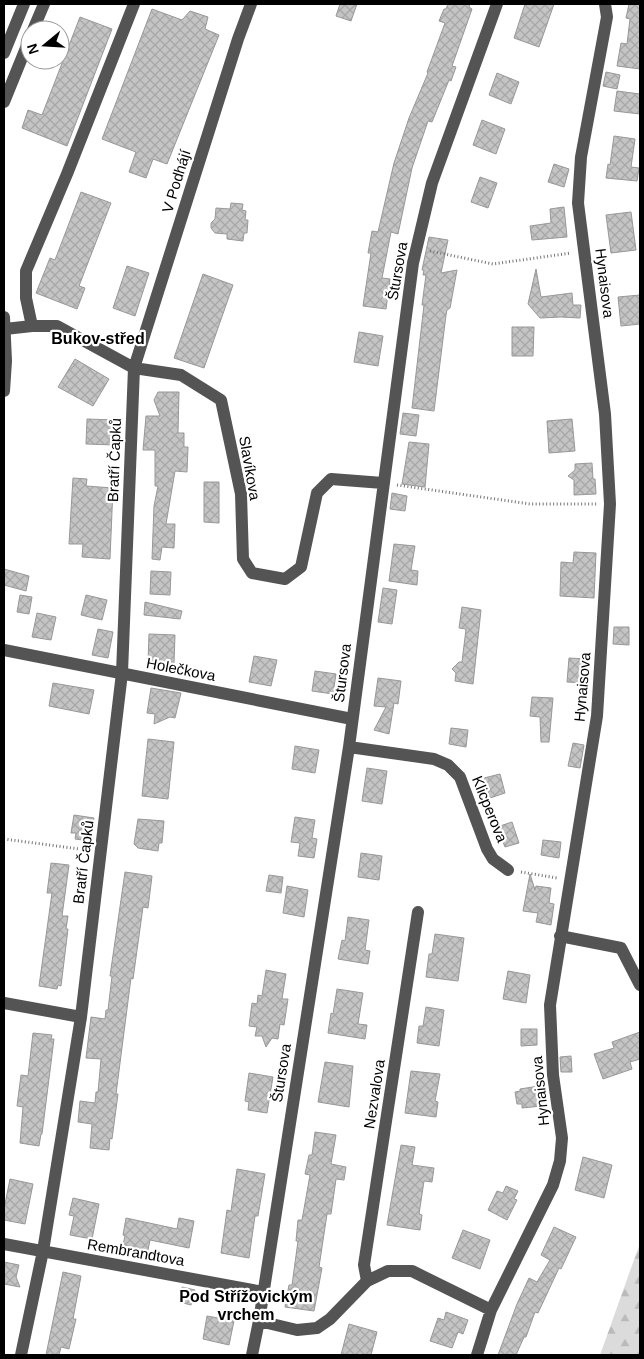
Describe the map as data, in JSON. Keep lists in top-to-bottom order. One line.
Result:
{"streets":{"street":["V Podhájí","Štursova","Hynaisova","Bratří Čapků","Slavíkova","Holečkova","Klicperova","Nezvalova","Rembrandtova"]},"crossings":[["V Podhájí","Bratří Čapků"],["V Podhájí","Slavíkova"],["Štursova","Slavíkova"],["Štursova","Holečkova"],["Štursova","Klicperova"],["Štursova","Rembrandtova"],["Bratří Čapků","Slavíkova"],["Bratří Čapků","Holečkova"],["Bratří Čapků","Rembrandtova"]],"districts":["Bukov-střed","Pod Střížovickým vrchem"],"north":"left"}
